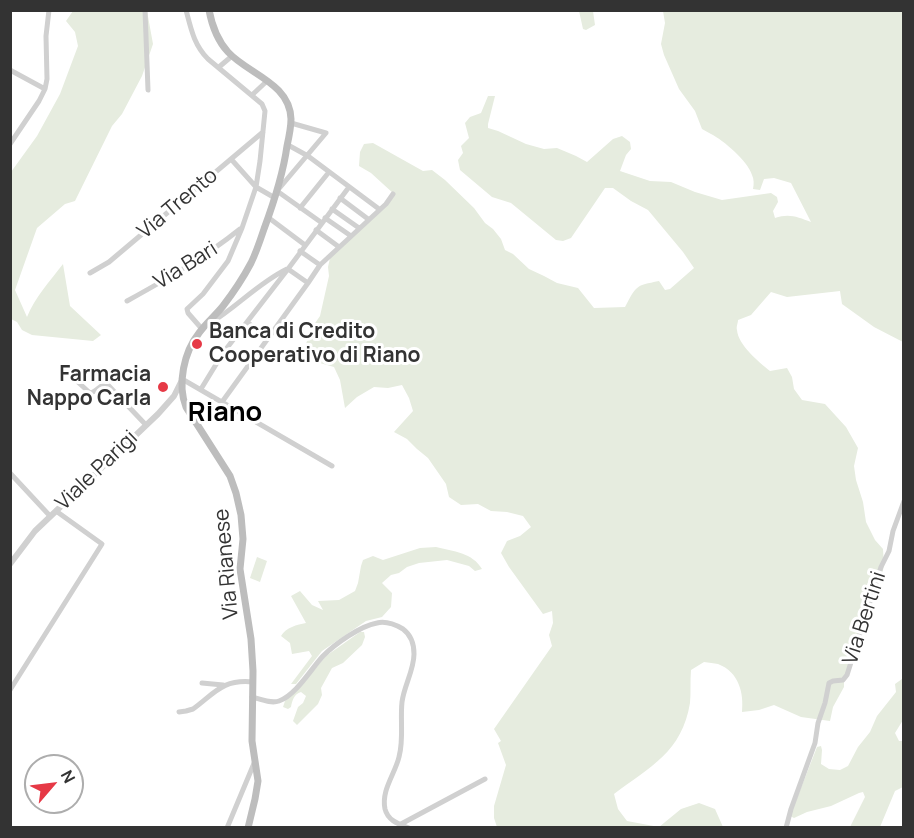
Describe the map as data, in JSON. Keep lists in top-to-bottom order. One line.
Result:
{"streets":{"main road":["Via Rianese"],"street":["Via Trento","Via Bari","Viale Parigi","Via Bertini"]},"crossings":[["Viale Parigi","Via Rianese"]],"districts":["Riano"],"places":["Banca di Credito Cooperativo di Riano","Farmacia Nappo Carla"],"north":"top right"}
